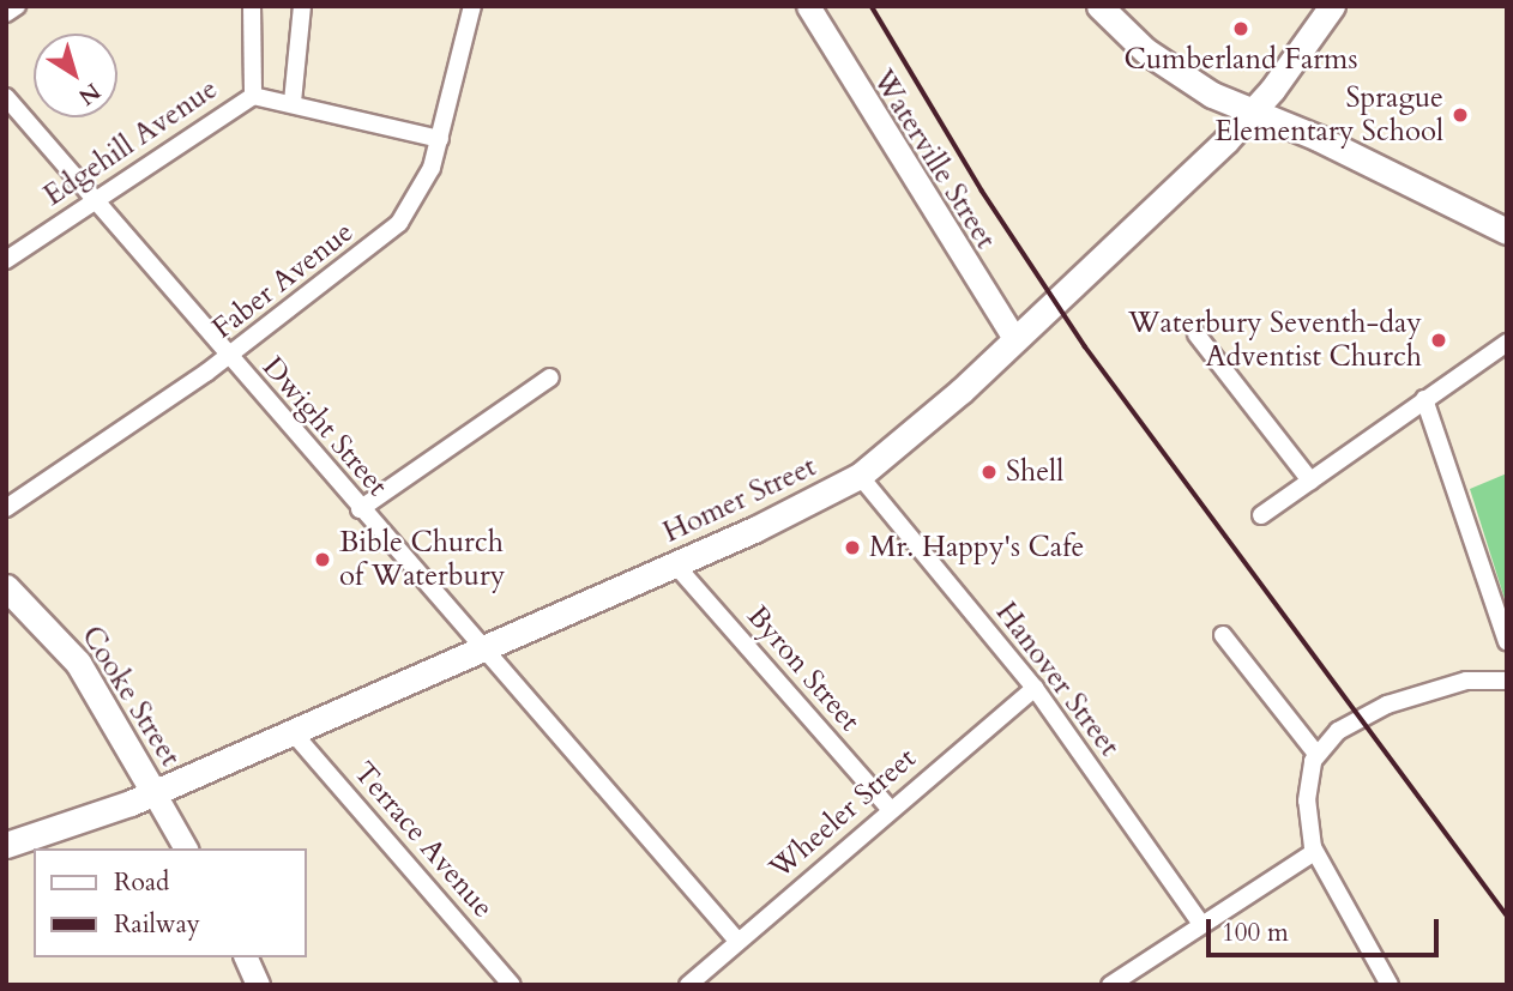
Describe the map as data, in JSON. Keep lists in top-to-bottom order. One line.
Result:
{"streets":{"main road":["Homer Street","Cooke Street"],"street":["Edgehill Avenue","Waterville Street","Faber Avenue","Dwight Street","Byron Street","Hanover Street","Wheeler Street","Terrace Avenue"]},"crossings":[["Edgehill Avenue","Faber Avenue"],["Edgehill Avenue","Dwight Street"],["Waterville Street","Homer Street"],["Faber Avenue","Dwight Street"],["Dwight Street","Homer Street"],["Dwight Street","Wheeler Street"],["Homer Street","Byron Street"],["Homer Street","Hanover Street"],["Homer Street","Cooke Street"],["Homer Street","Terrace Avenue"],["Byron Street","Wheeler Street"],["Hanover Street","Wheeler Street"]],"places":["Cumberland Farms","Sprague Elementary School","Waterbury Seventh-day Adventist Church","Shell","Mr. Happy's Cafe","Bible Church of Waterbury"],"legend":["Road","Railway"],"scale_bar":"100 m","north":"bottom right"}
